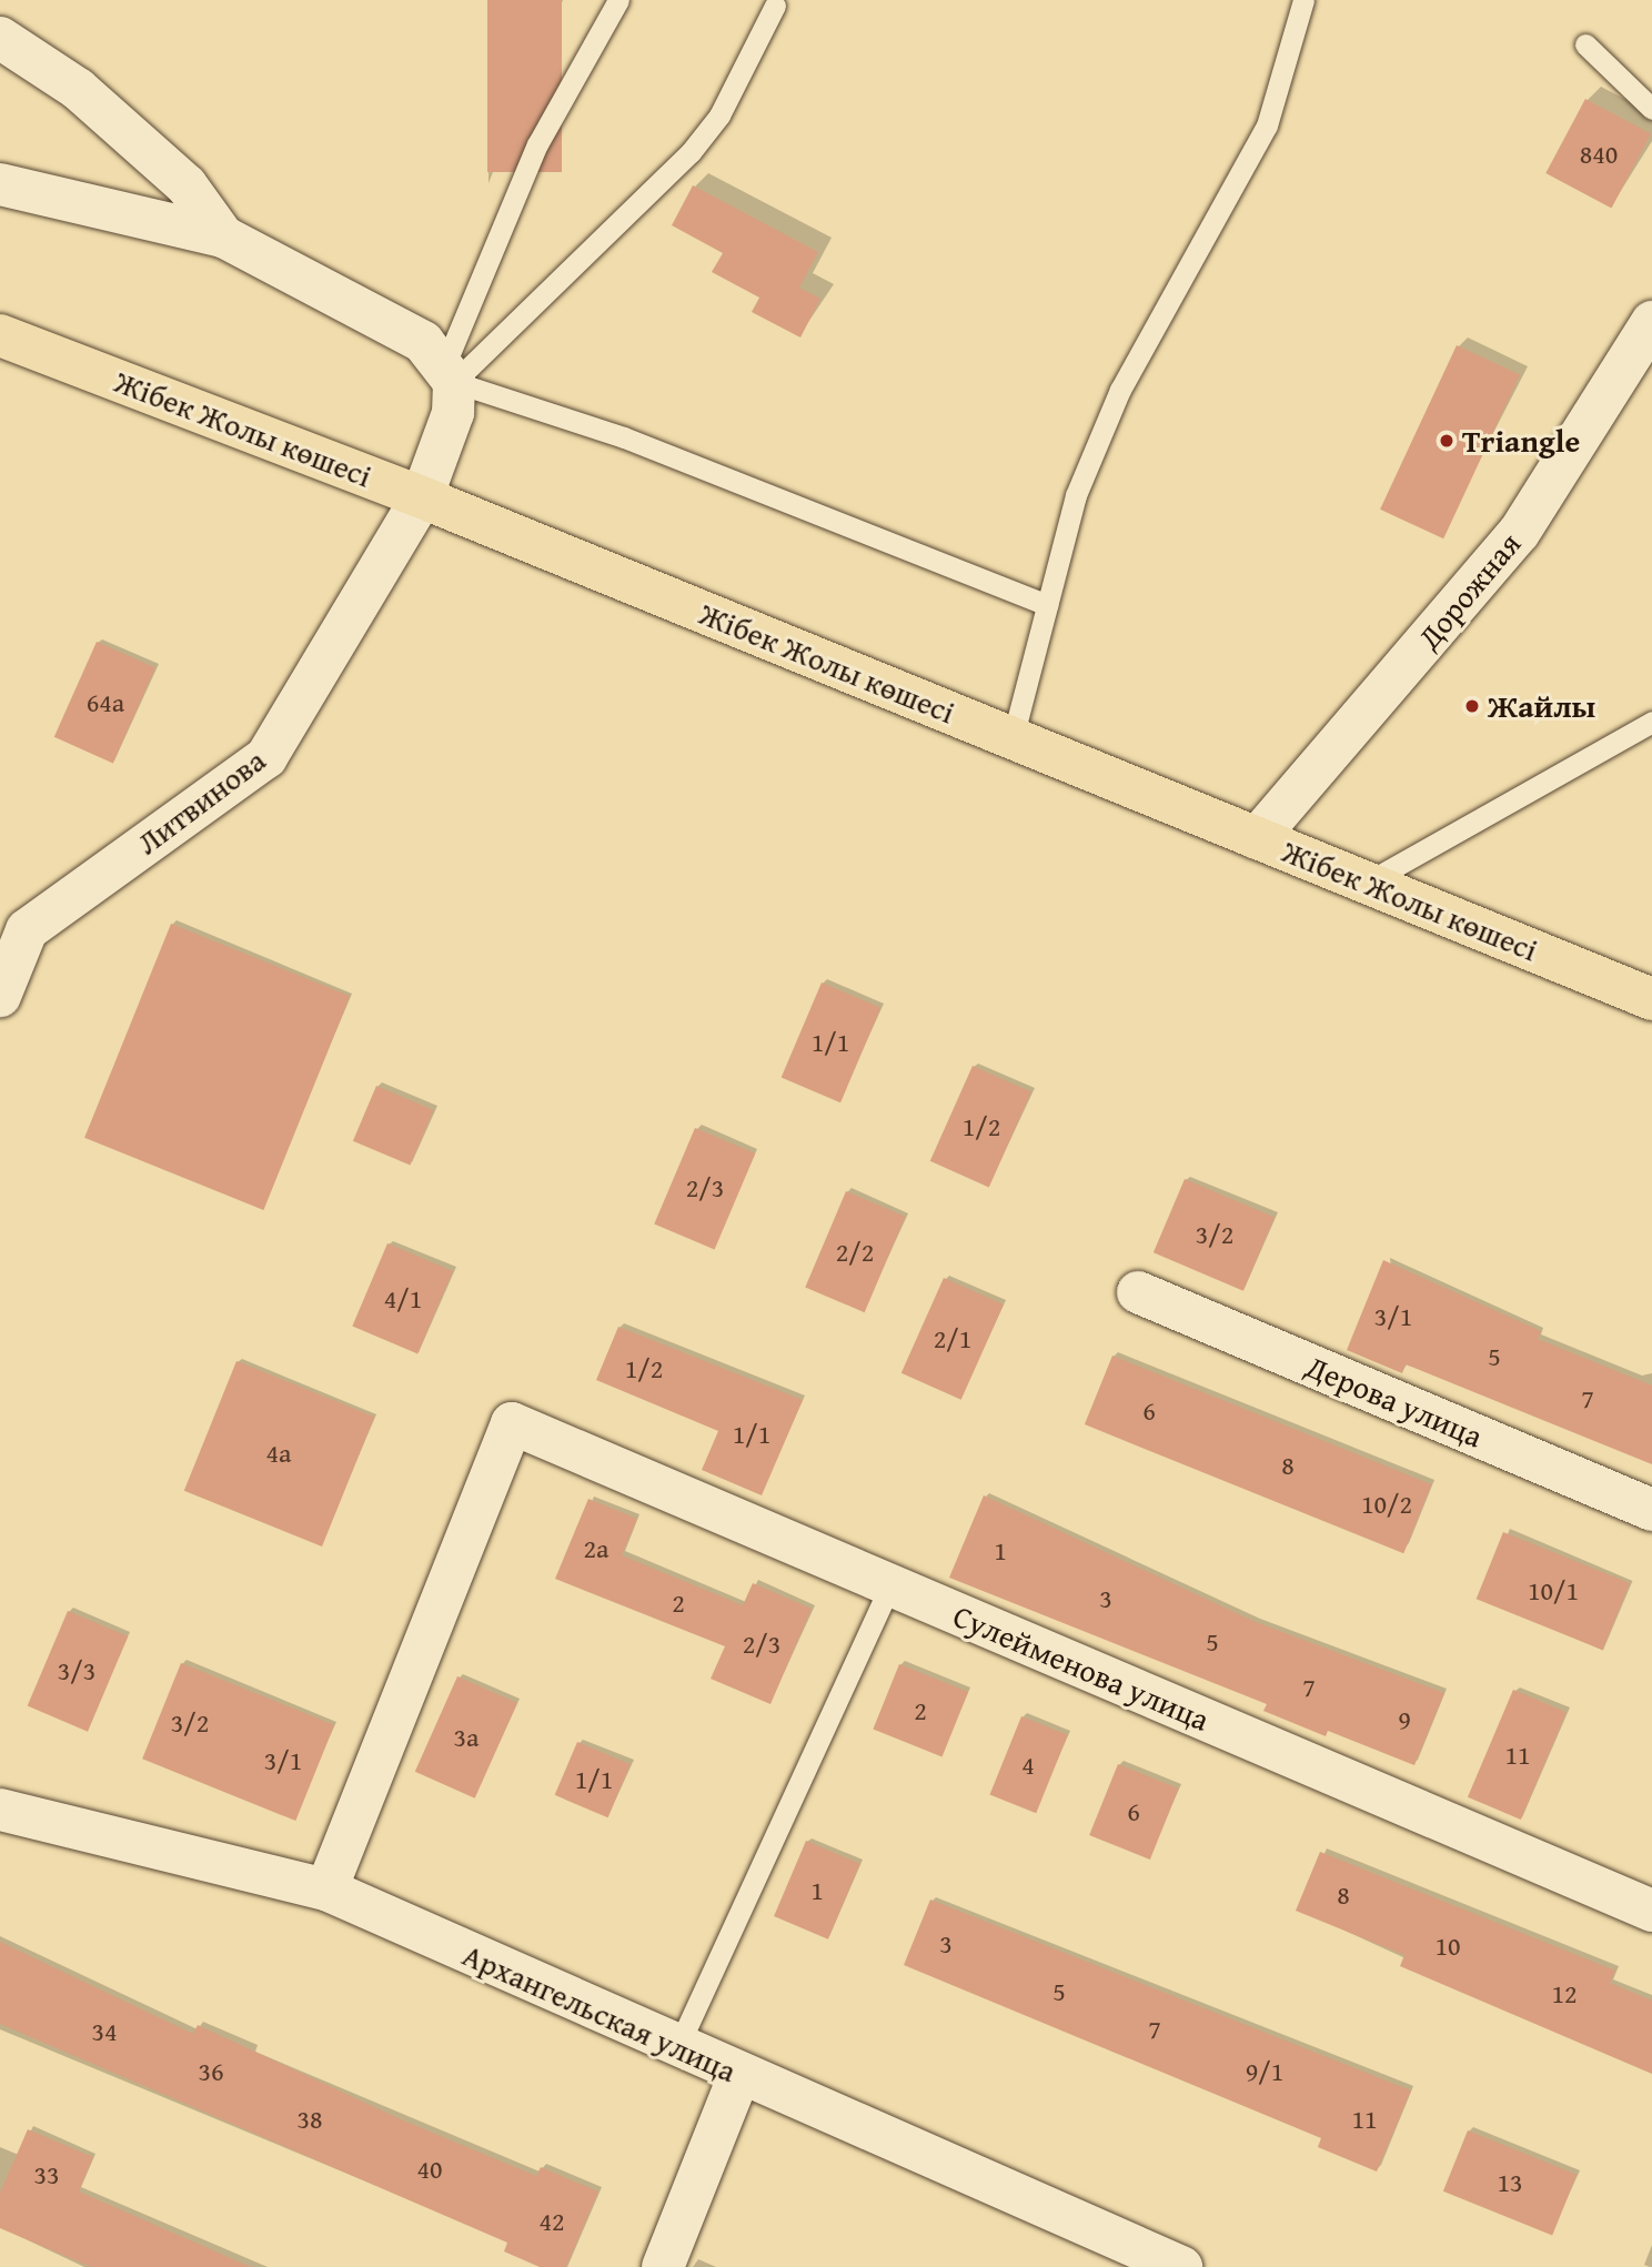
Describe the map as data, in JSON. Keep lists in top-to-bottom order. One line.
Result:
{"streets":{"highway":["Жібек Жолы көшесі"],"street":["Дорожная","Литвинова","Дерова улица","Сулейменова улица","Архангельская улица"]},"crossings":[["Жібек Жолы көшесі","Дорожная"],["Жібек Жолы көшесі","Литвинова"],["Сулейменова улица","Архангельская улица"]],"places":["Triangle","Жайлы"],"house_numbers":["840","64а","1/1","1/2","2/3","3/2","2/2","4/1","3/1","2/1","5","1/2","7","6","1/1","4а","8","10/2","2а","1","10/1","3","2","5","2/3","3/3","7","2","9","3/2","3а","11","3/1","4","1/1","6","1","8","3","10","5","12","7","34","36","9/1","38","11","40","33","13","42"]}
